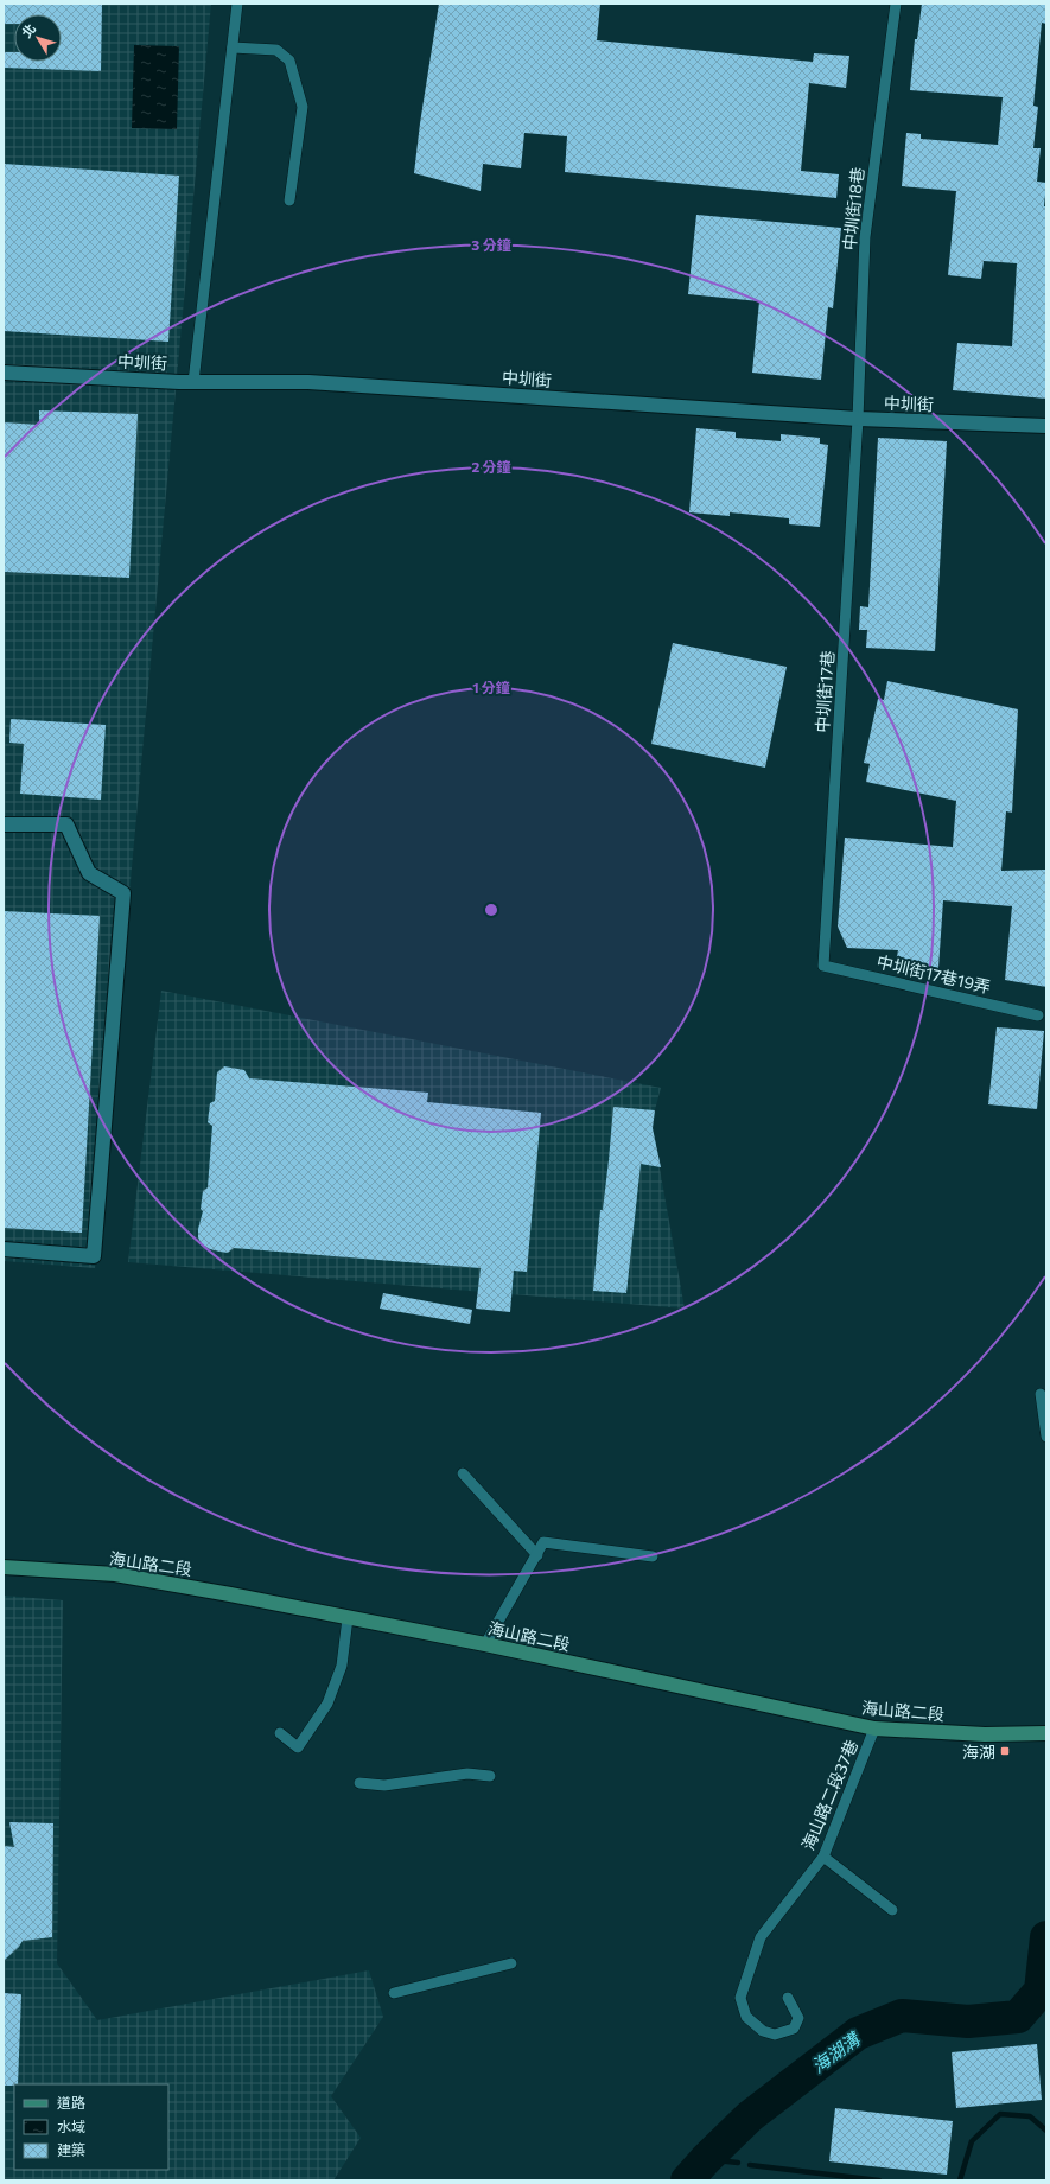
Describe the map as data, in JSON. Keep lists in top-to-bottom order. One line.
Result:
{"streets":{"main road":["海山路二段"],"street":["中圳街"],"lane":["中圳街18巷","中圳街17巷","中圳街17巷19弄","海山路二段37巷"]},"crossings":[["中圳街18巷","中圳街"],["中圳街18巷","中圳街17巷"],["中圳街","中圳街17巷"],["中圳街17巷","中圳街17巷19弄"],["海山路二段","海山路二段37巷"]],"water":["海湖溝"],"places":{"transit":["海湖"]},"legend":["道路","水域","建築"],"north":"top left","rings":["3 分鐘","2 分鐘","1 分鐘"]}
